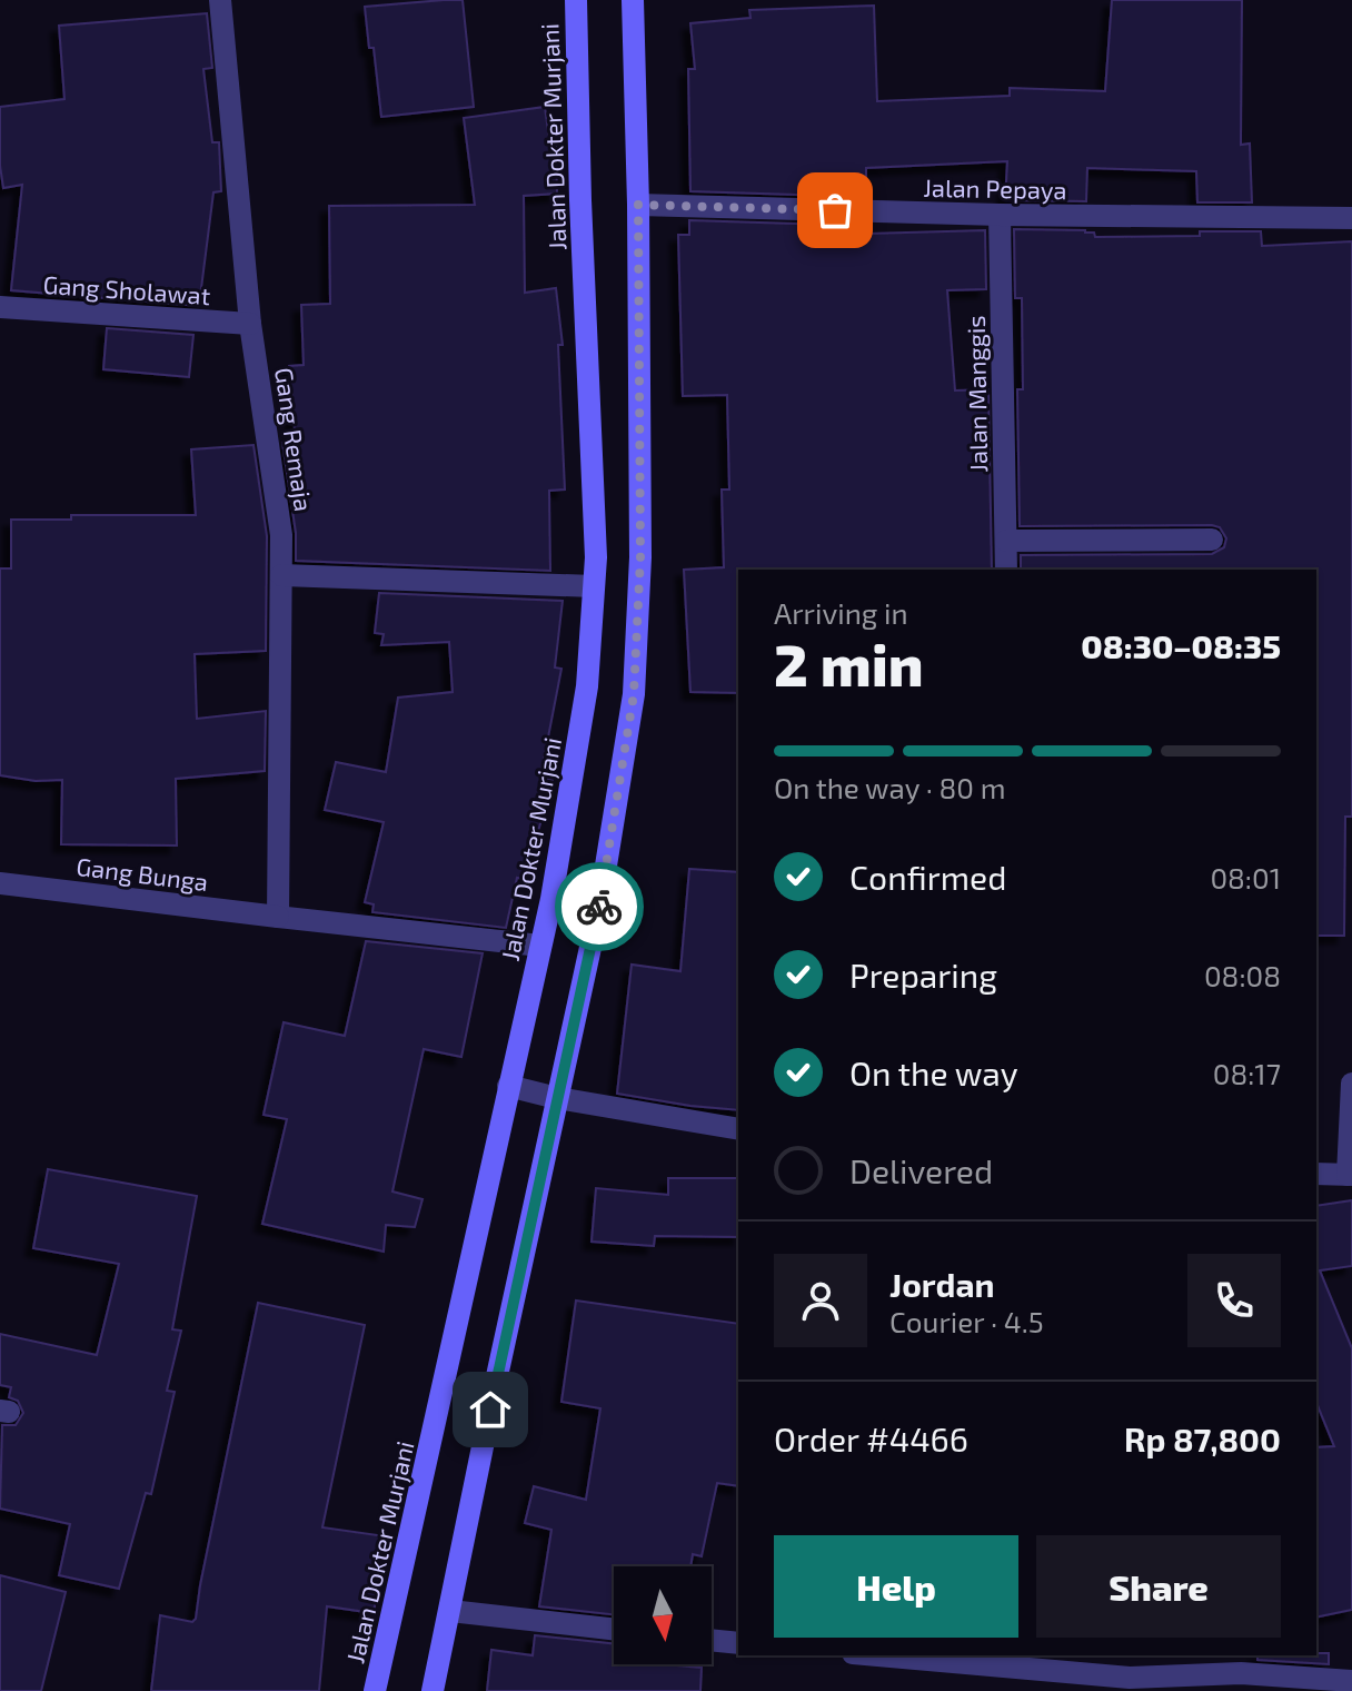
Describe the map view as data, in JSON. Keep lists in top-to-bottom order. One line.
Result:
{"streets":{"main road":["Jalan Dokter Murjani"],"street":["Jalan Pepaya","Gang Sholawat","Jalan Manggis","Gang Remaja","Gang Bunga"]},"crossings":[["Jalan Dokter Murjani","Gang Bunga"],["Jalan Pepaya","Jalan Manggis"],["Gang Sholawat","Gang Remaja"],["Gang Remaja","Gang Bunga"]],"north":"bottom","page":{"heading":["2 min","Arriving in","08:30–08:35"],"panel":["Jordan","Courier · 4.5","Order #4466","Rp 87,800"],"bar":"On the way · 80 m","list":[["Confirmed","08:01"],["Preparing","08:08"],["On the way","08:17"],"Delivered"],"buttons":["Help","Share"]}}
